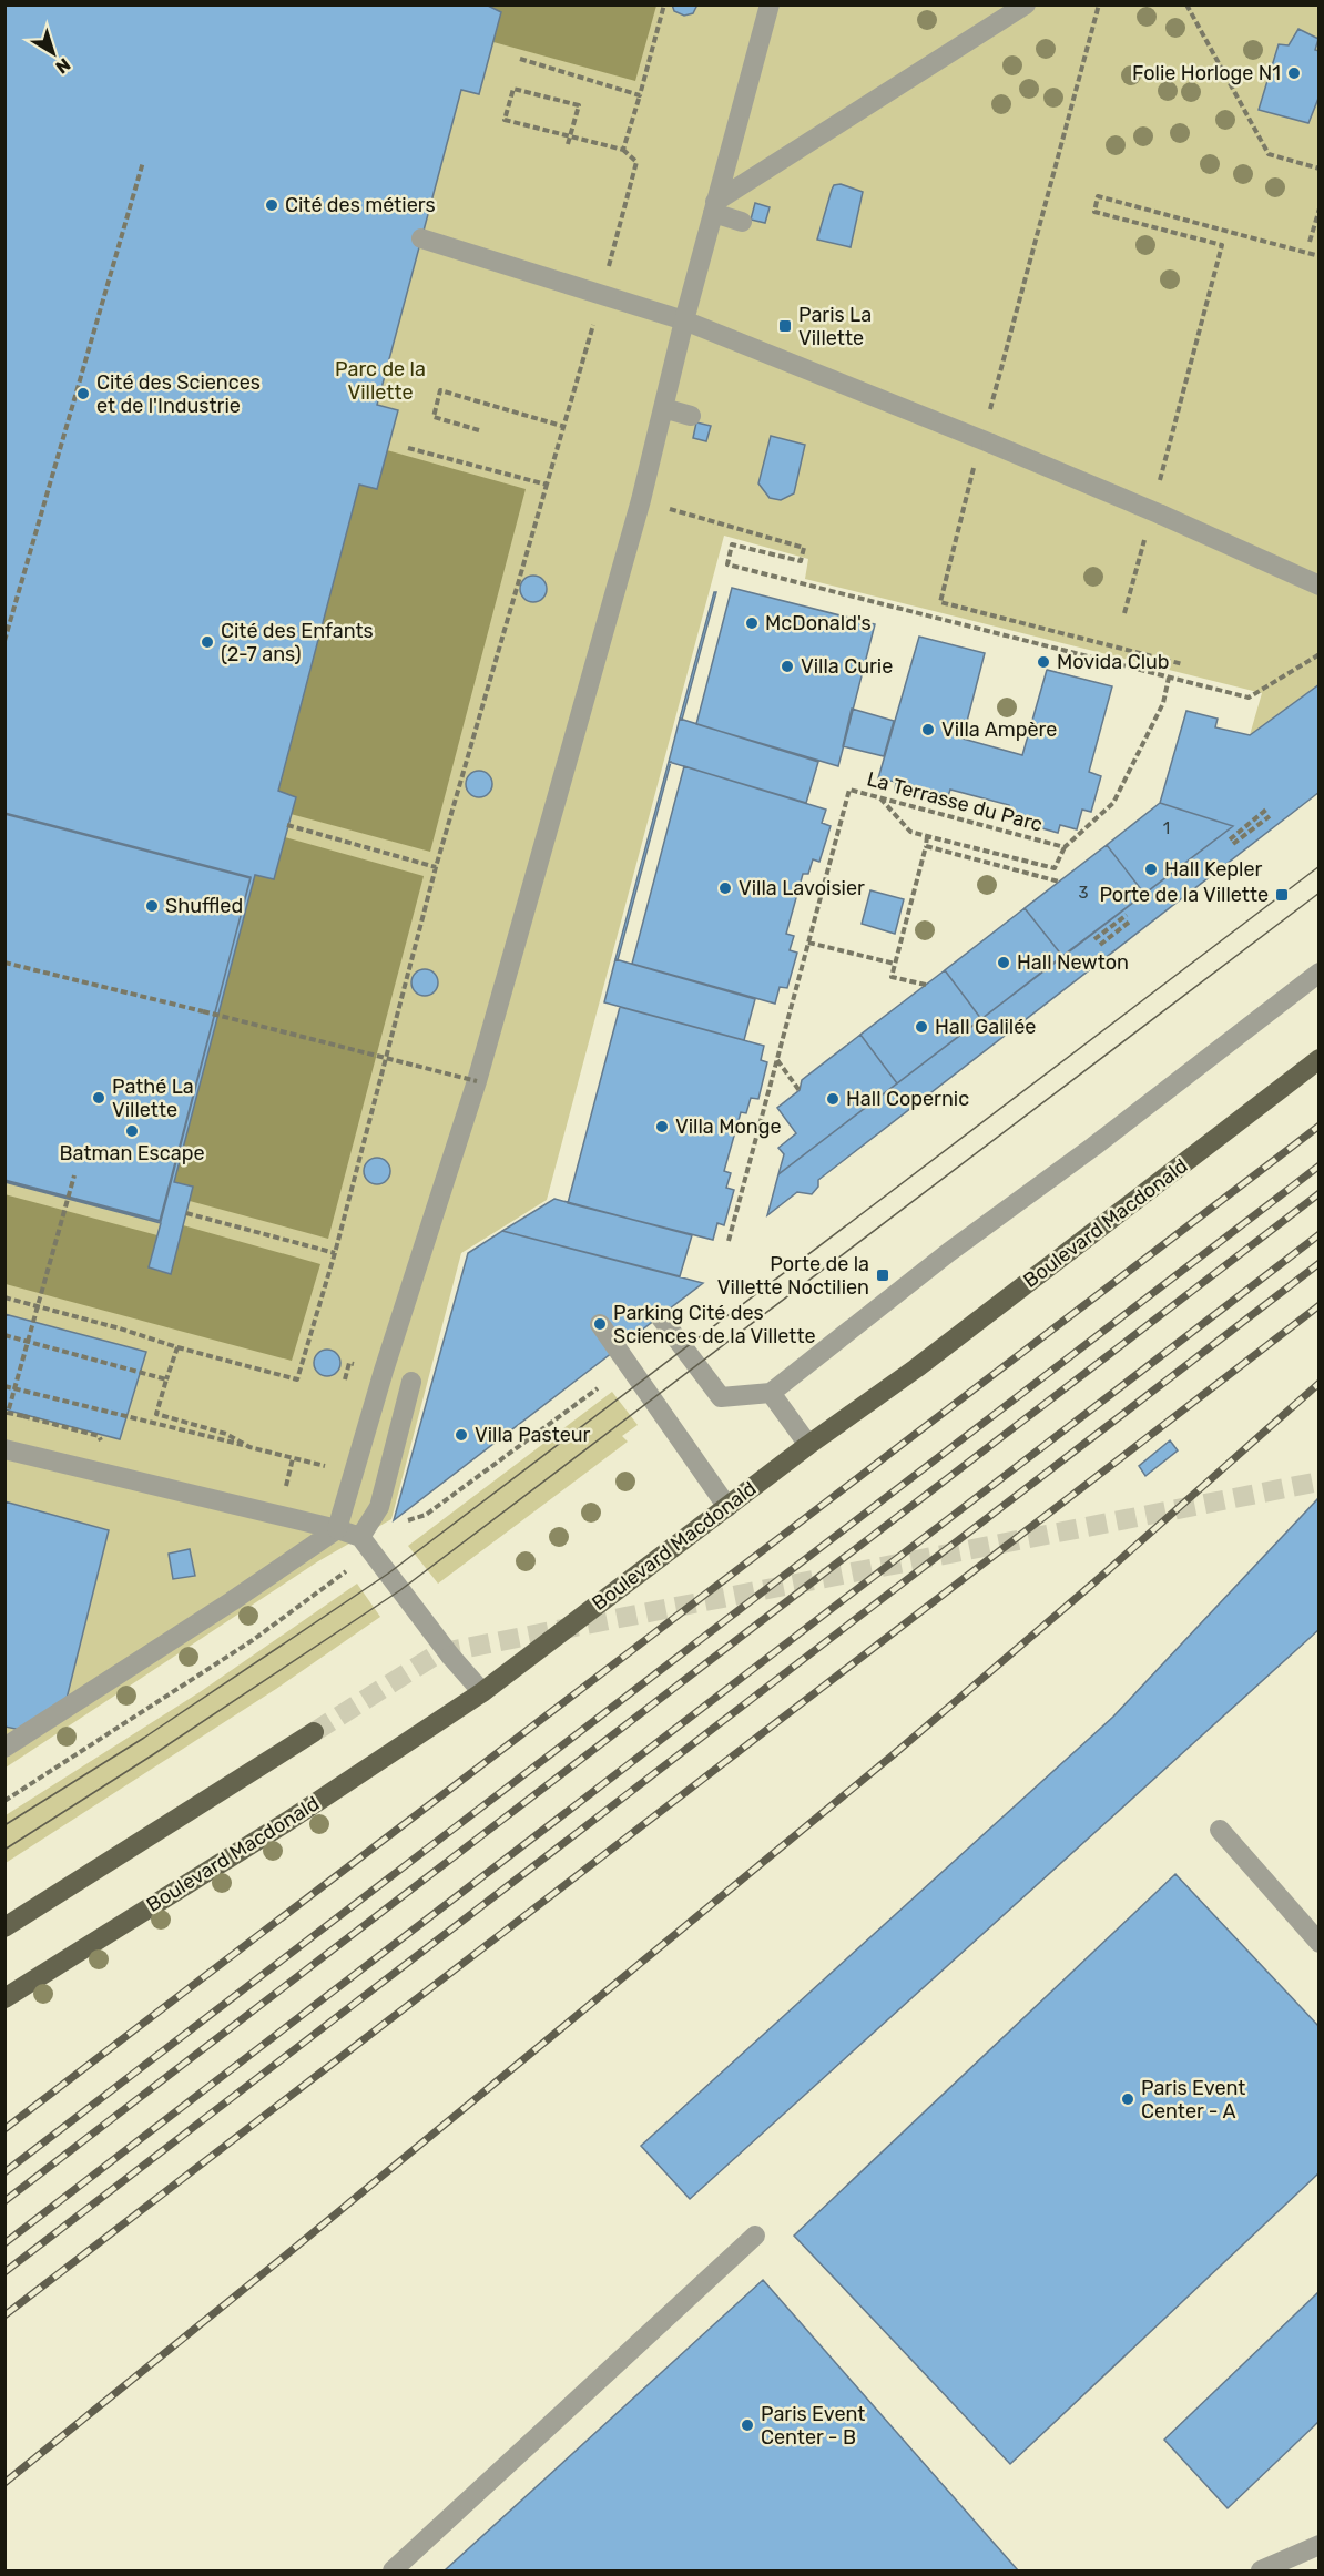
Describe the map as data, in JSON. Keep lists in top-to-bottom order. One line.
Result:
{"streets":{"main road":["Boulevard Macdonald"],"path":["La Terrasse du Parc"]},"parks":["Parc de la Villette"],"places":{"other":["Folie Horloge N1","Cité des métiers","Cité des Sciences et de l'Industrie","McDonald's","Cité des Enfants (2-7 ans)","Movida Club","Villa Curie","Villa Ampère","Hall Kepler","Villa Lavoisier","Shuffled","Hall Newton","Hall Galilée","Pathé La Villette","Hall Copernic","Villa Monge","Batman Escape","Parking Cité des Sciences de la Villette","Villa Pasteur","Paris Event Center - A","Paris Event Center - B"],"transit":["Paris La Villette","Porte de la Villette","Porte de la Villette Noctilien"]},"house_numbers":["1","3"],"north":"bottom right"}
